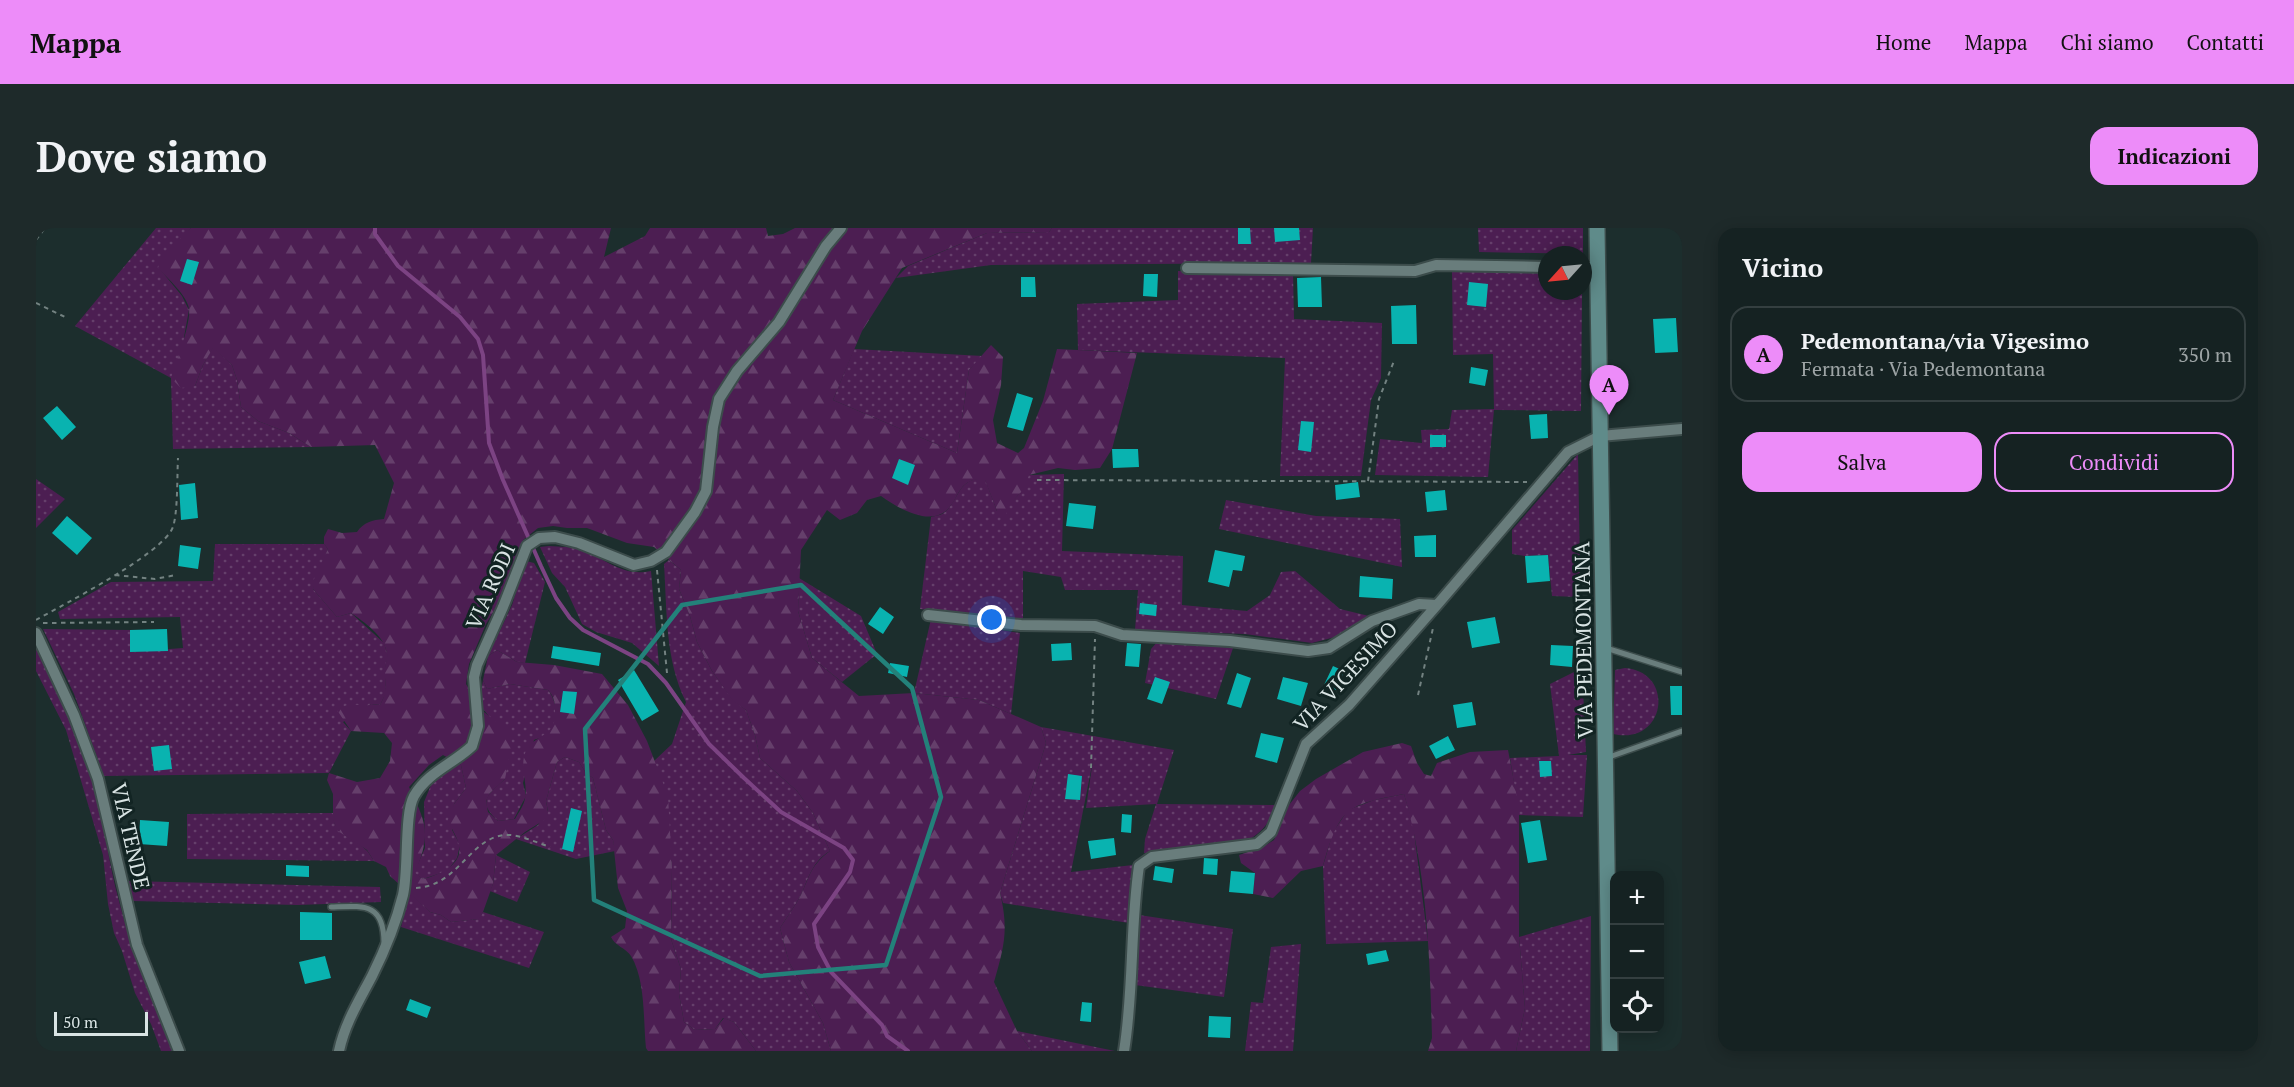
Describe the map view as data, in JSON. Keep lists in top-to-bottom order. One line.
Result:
{"streets":{"street":["VIA RODI","VIA PEDEMONTANA","VIA VIGESIMO","VIA TENDE"]},"crossings":[["VIA PEDEMONTANA","VIA VIGESIMO"]],"scale_bar":"50 m","north":"bottom left","page":{"header":"Mappa","nav":["Home","Mappa","Chi siamo","Contatti"],"buttons":["Indicazioni",["Salva","Condividi"]],"title":"Dove siamo","heading":"Vicino","list":[{"mark":"A","name":"Pedemontana/via Vigesimo","note":"Fermata · Via Pedemontana","value":"350 m"}],"pins":"A","map_buttons":["+","−"],"scale":"50 m"}}
